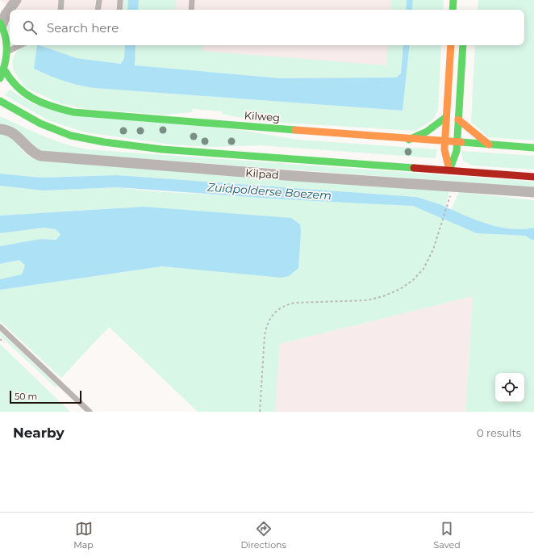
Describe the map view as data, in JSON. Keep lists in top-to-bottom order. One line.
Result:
{"streets":{"main road":["Kilweg"],"street":["Kilpad"]},"water":["Zuidpolderse Boezem"],"scale_bar":"50 m","page":{"search":"Search here","scale":"50 m","heading":["Nearby","0 results"],"nav":["Map","Directions","Saved"]}}
